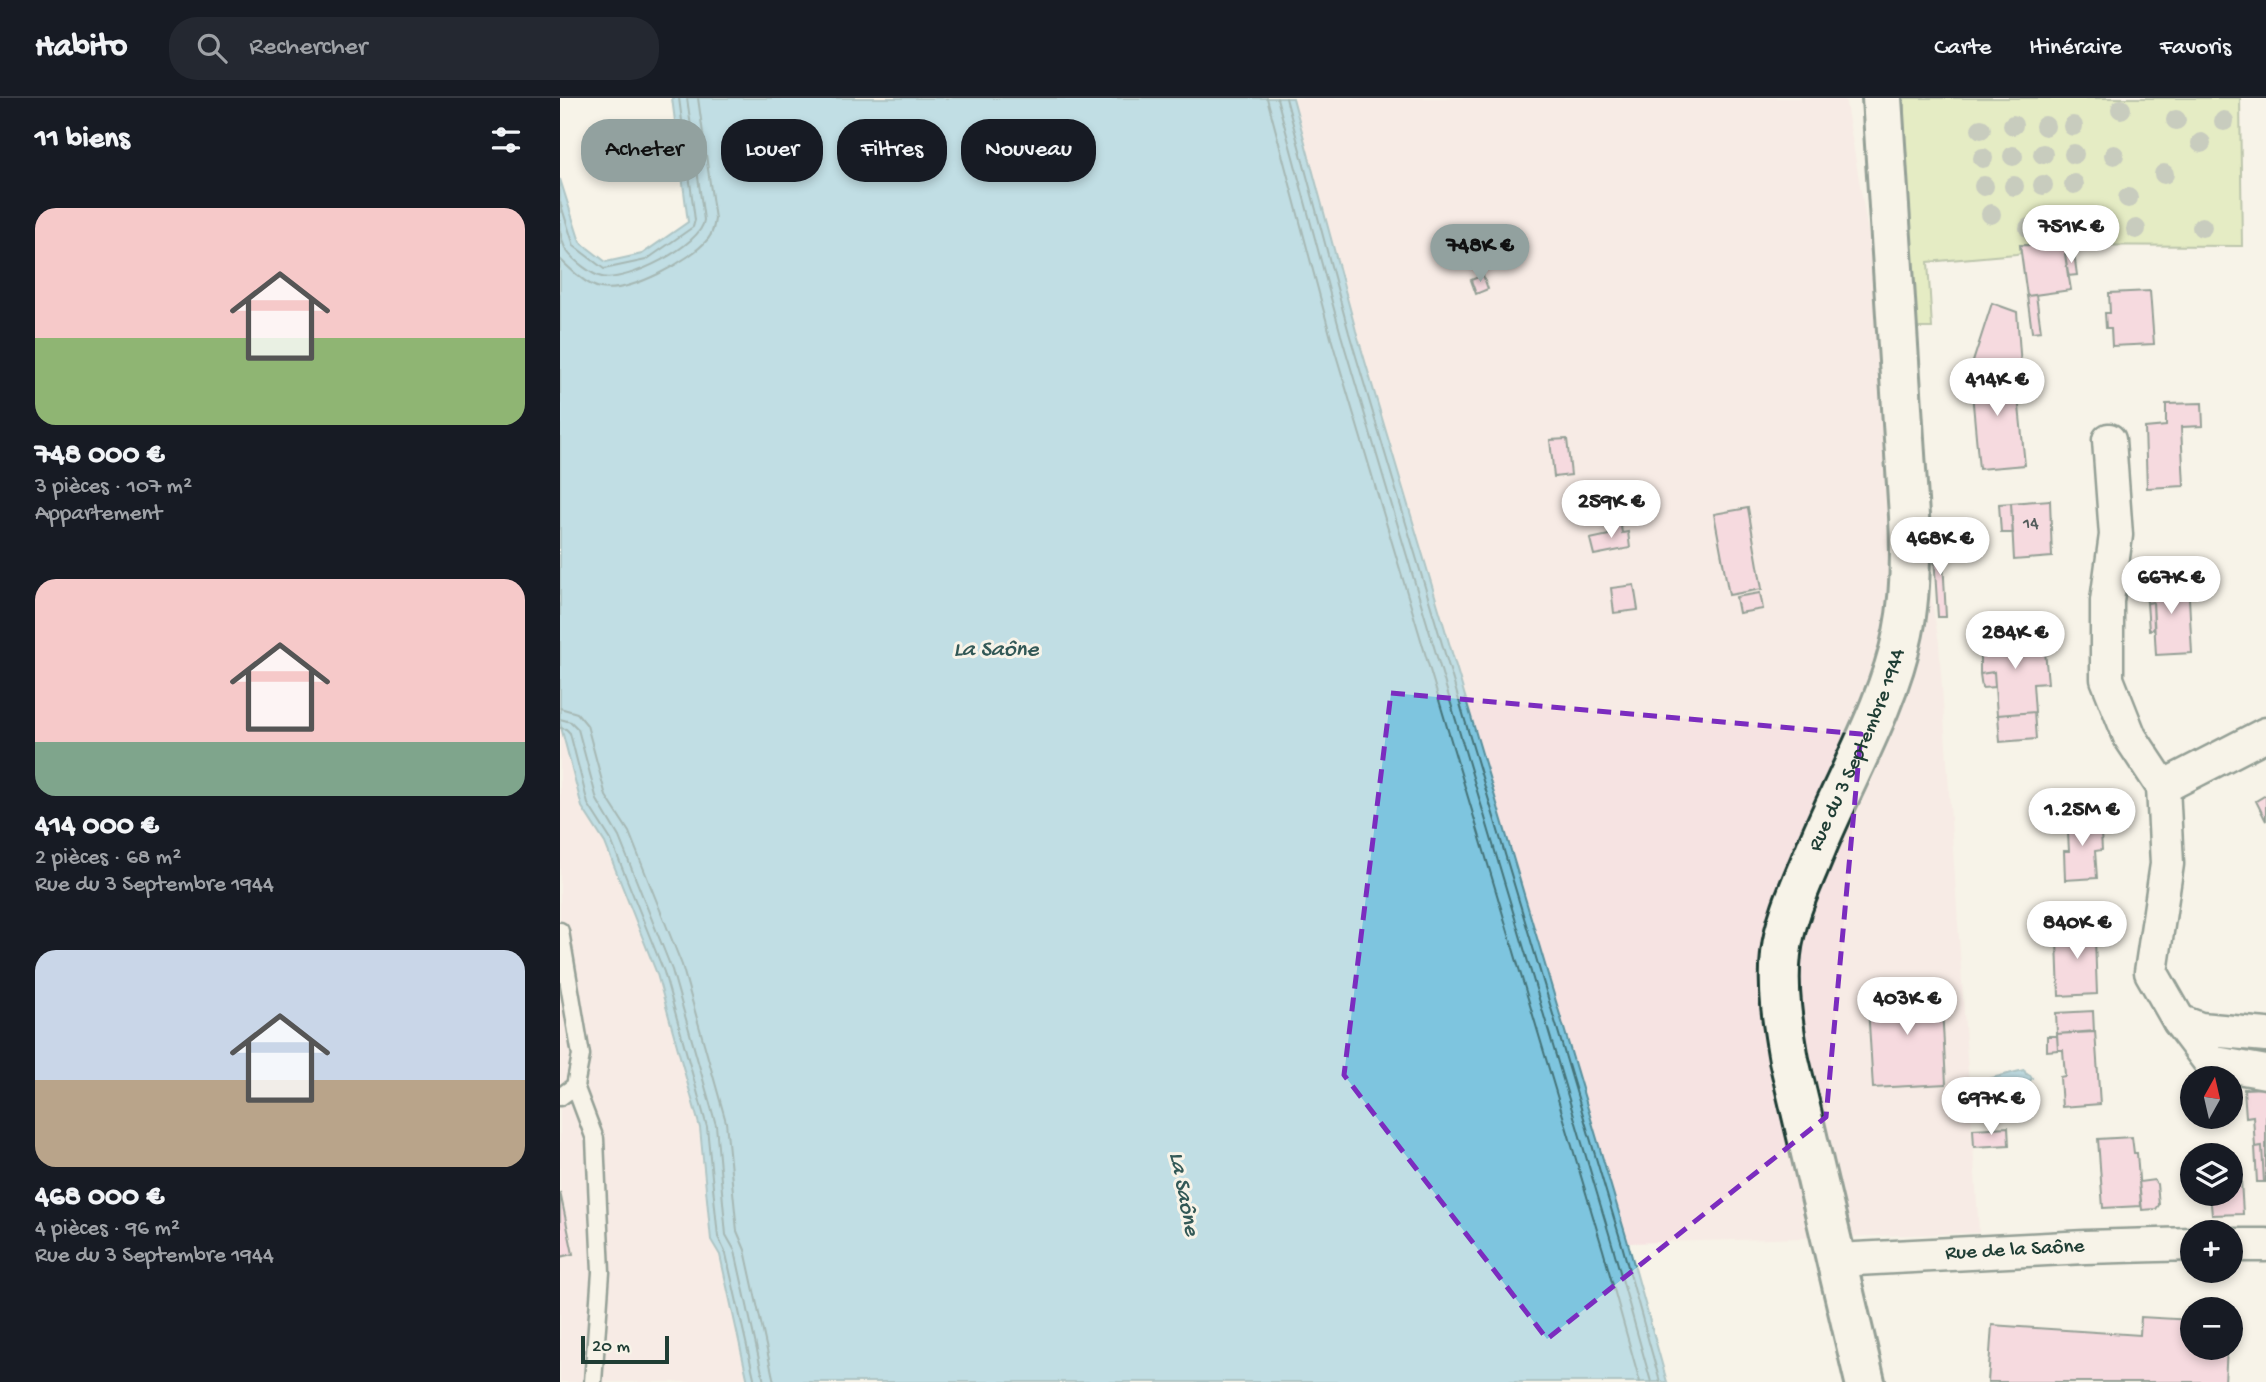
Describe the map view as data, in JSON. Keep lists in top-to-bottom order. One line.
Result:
{"streets":{"street":["Rue du 3 Septembre 1944","Rue de la Saône"]},"crossings":[["Rue du 3 Septembre 1944","Rue de la Saône"]],"water":["La Saône"],"house_numbers":["14"],"scale_bar":"20 m","north":"top","page":{"header":"Habito","search":"Rechercher","nav":["Carte","Itinéraire","Favoris"],"heading":"11 biens","chip":["Acheter","Louer","Filtres","Nouveau"],"list":[{"name":"748 000 €","note":"3 pièces · 107 m² · Appartement"},{"name":"414 000 €","note":"2 pièces · 68 m² · Rue du 3 Septembre 1944"},{"name":"468 000 €","note":"4 pièces · 96 m² · Rue du 3 Septembre 1944"}],"price":["751K €","748K €","414K €","259K €","468K €","667K €","284K €","1.25M €","840K €","403K €","697K €"],"map_buttons":["+","−"],"scale":"20 m"}}
